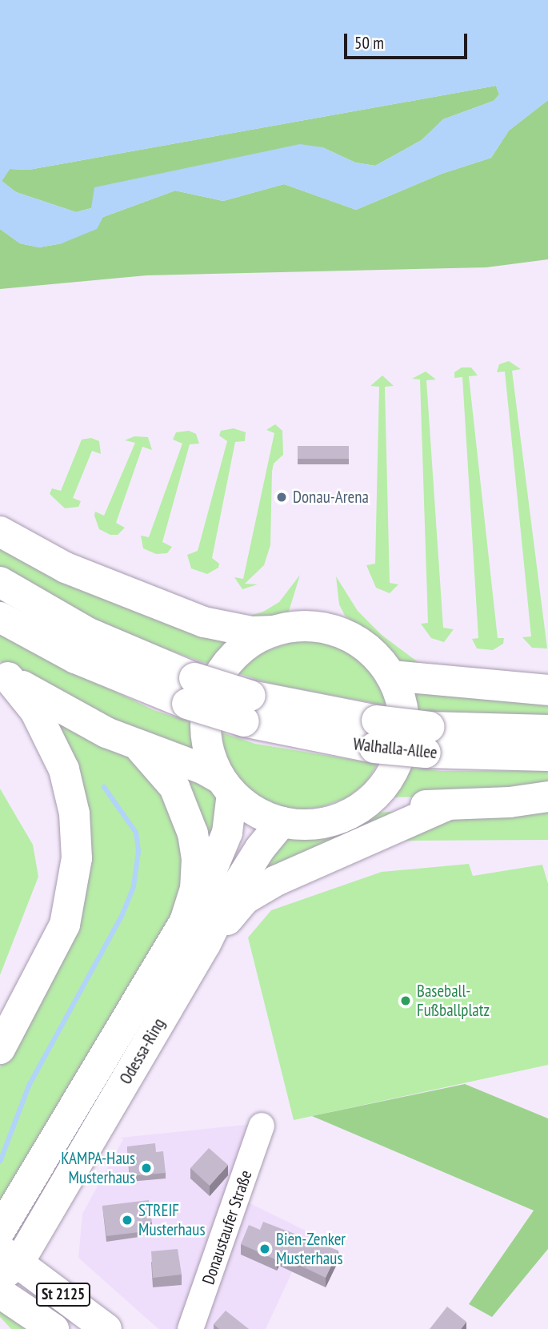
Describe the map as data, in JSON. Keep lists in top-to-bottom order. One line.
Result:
{"streets":{"main road":["Walhalla-Allee","Odessa-Ring","St 2125"],"street":["Donaustaufer Straße"]},"crossings":[["Odessa-Ring","St 2125"]],"places":["Donau-Arena","Baseball- Fußballplatz","KAMPA-Haus Musterhaus","STREIF Musterhaus","Bien-Zenker Musterhaus"],"scale_bar":"50 m"}
